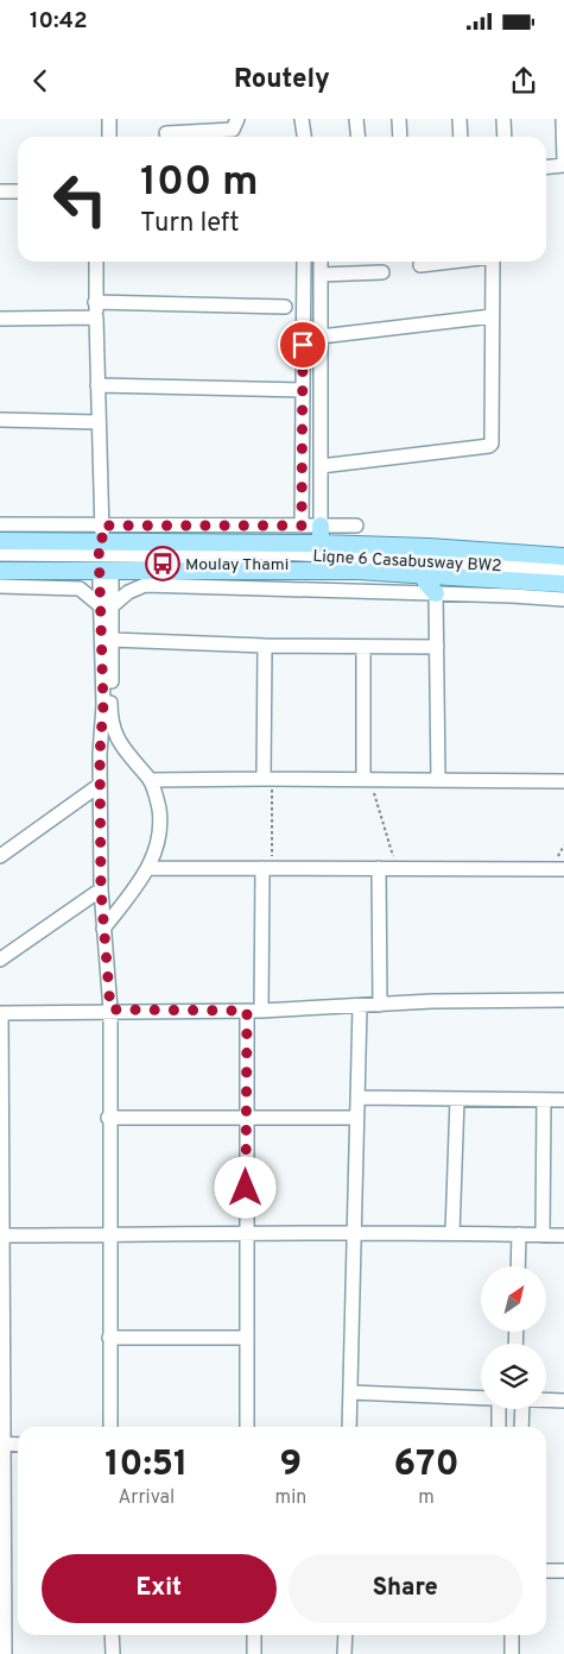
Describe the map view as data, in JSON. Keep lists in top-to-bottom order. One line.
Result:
{"streets":{"street":["Ligne 6 Casabusway BW2"]},"places":{"bus stop":["Moulay Thami"]},"north":"top right","page":{"status":"10:42","header":"Routely","turn":["100 m","Turn left"],"eta":["10:51","Arrival","9","min","670","m"],"buttons":["Exit","Share"]}}
